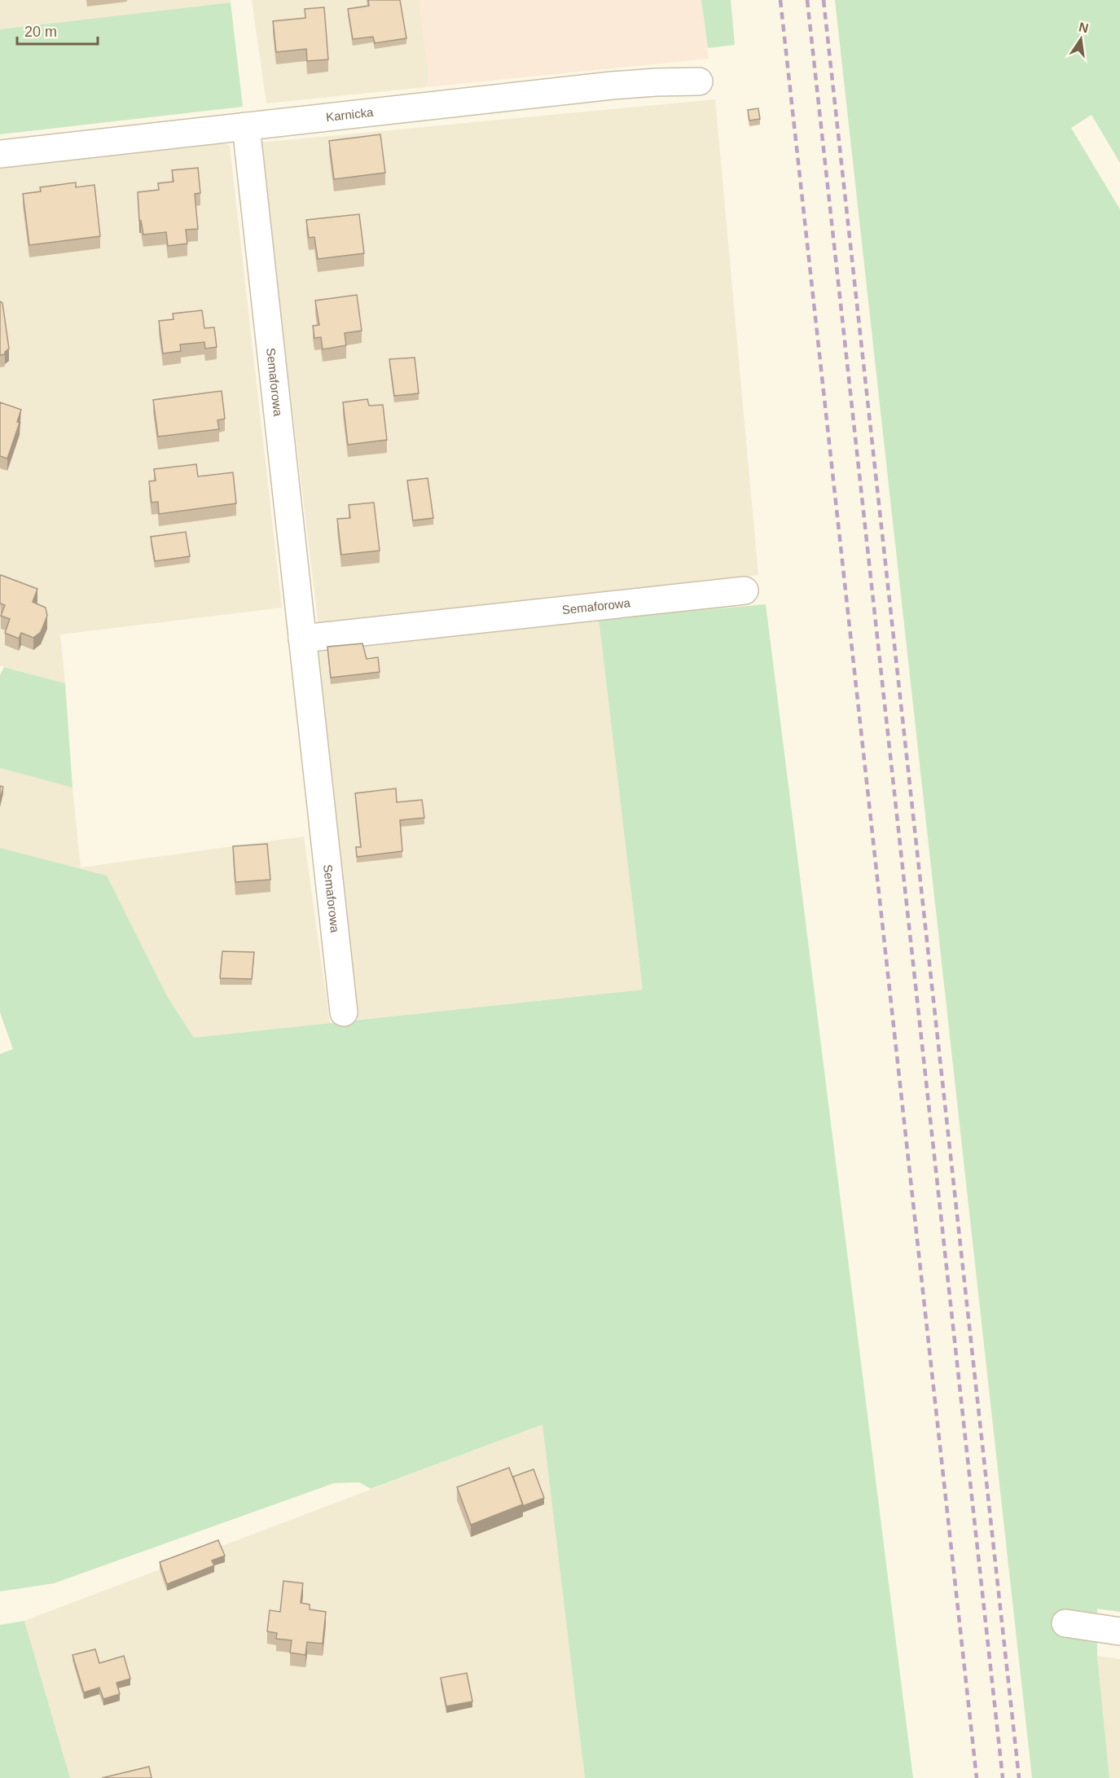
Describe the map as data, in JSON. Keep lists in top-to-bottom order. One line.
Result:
{"streets":{"street":["Karnicka","Semaforowa"]},"crossings":[["Karnicka","Semaforowa"]],"scale_bar":"20 m","north":"top"}
